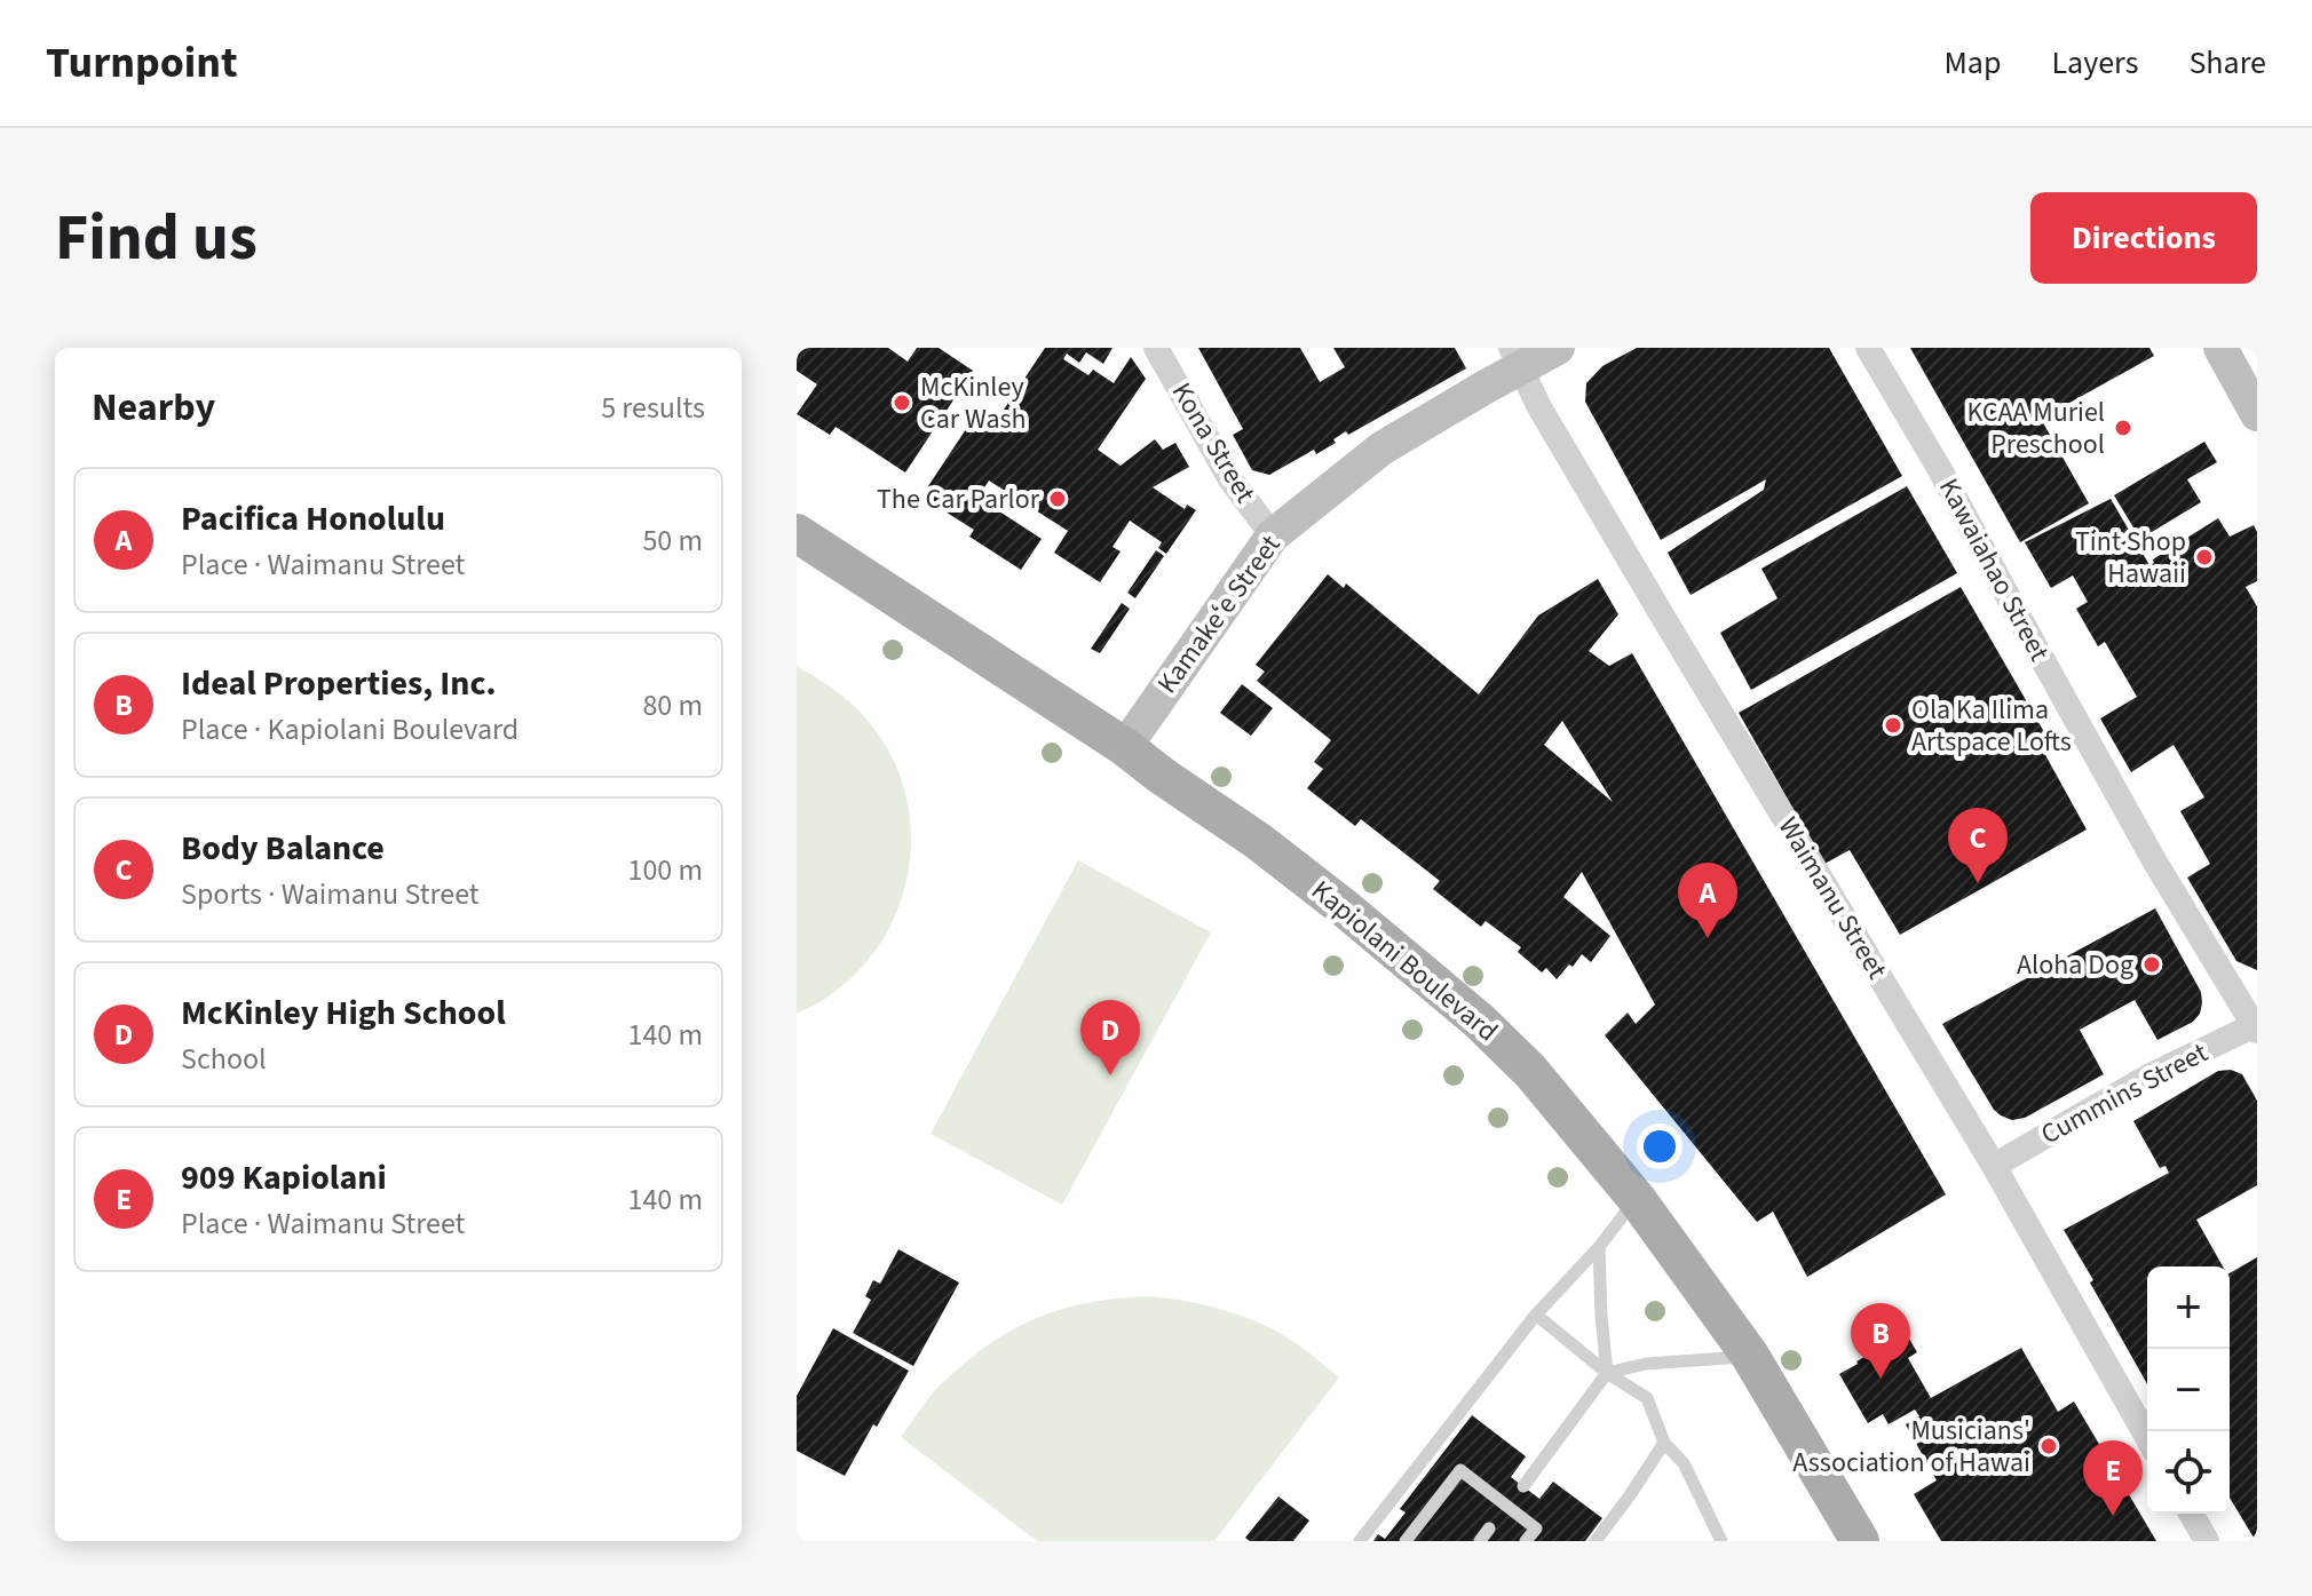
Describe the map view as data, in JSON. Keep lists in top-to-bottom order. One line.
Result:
{"streets":{"main road":["Kapiolani Boulevard"],"street":["Kona Street","Kawaiahao Street","Kamakeʻe Street","Waimanu Street","Cummins Street"]},"crossings":[["Kona Street","Kamakeʻe Street"],["Kawaiahao Street","Cummins Street"],["Kamakeʻe Street","Waimanu Street"],["Kamakeʻe Street","Kapiolani Boulevard"],["Waimanu Street","Cummins Street"]],"places":["McKinley Car Wash","KCAA Muriel Preschool","The Car Parlor","Tint Shop Hawaii","Ola Ka Ilima Artspace Lofts","Aloha Dog","Musicians' Association of Hawai"],"page":{"header":"Turnpoint","nav":["Map","Layers","Share"],"buttons":"Directions","title":"Find us","heading":["Nearby","5 results"],"list":[{"mark":"A","name":"Pacifica Honolulu","note":"Place · Waimanu Street","value":"50 m"},{"mark":"B","name":"Ideal Properties, Inc.","note":"Place · Kapiolani Boulevard","value":"80 m"},{"mark":"C","name":"Body Balance","note":"Sports · Waimanu Street","value":"100 m"},{"mark":"D","name":"McKinley High School","note":"School","value":"140 m"},{"mark":"E","name":"909 Kapiolani","note":"Place · Waimanu Street","value":"140 m"}],"pins":["C","A","D","B","E"],"map_buttons":["+","−"]}}
